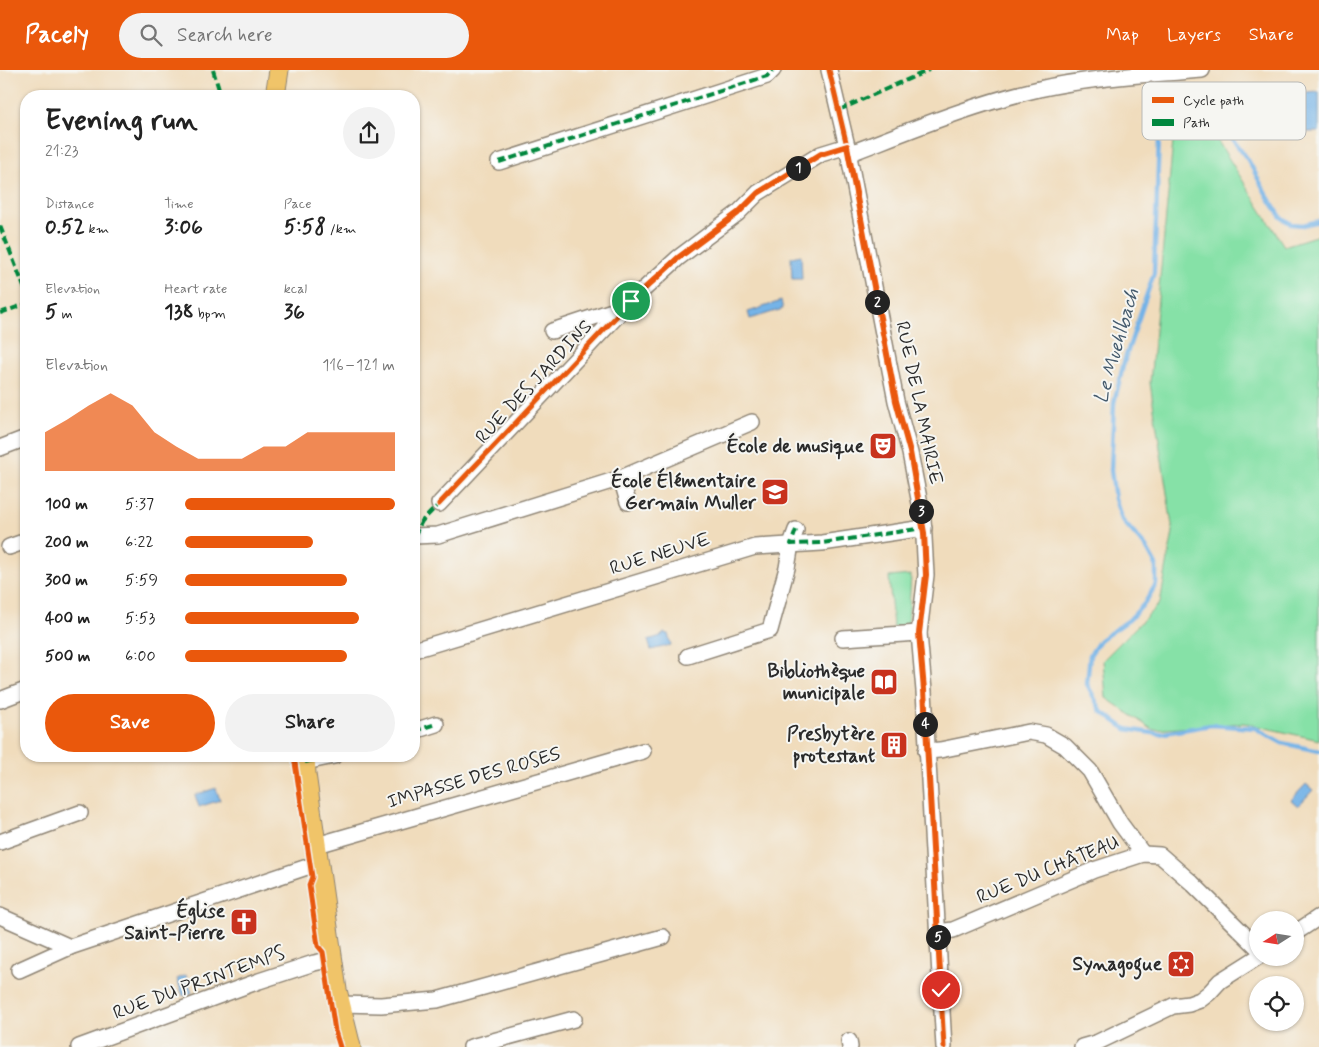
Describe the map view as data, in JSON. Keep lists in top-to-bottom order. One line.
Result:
{"streets":{"street":["RUE DES JARDINS","RUE DE LA MAIRIE","RUE NEUVE","IMPASSE DES ROSES","RUE DU CHÂTEAU","RUE DU PRINTEMPS"]},"crossings":[["RUE DES JARDINS","RUE DE LA MAIRIE"],["RUE DE LA MAIRIE","RUE NEUVE"],["RUE DE LA MAIRIE","RUE DU CHÂTEAU"]],"water":["Le Muehlbach"],"places":{"theatre":["École de musique"],"school or university":["École Élémentaire Germain Muller"],"library":["Bibliothèque municipale"],"building":["Presbytère protestant"],"church":["Église Saint-Pierre"],"synagogue":["Synagogue"]},"legend":["Cycle path","Path"],"north":"left","page":{"header":"Pacely","search":"Search here","nav":["Map","Layers","Share"],"heading":["Evening run","21:23"],"pins":["1","2","3","4","5"],"stats":[["Distance","0.52 km"],["Time","3:06"],["Pace","5:58 /km"],["Elevation","5 m"],["Heart rate","138 bpm"],["kcal","36"]],"chart":["Elevation","116–121 m"],"list":[{"name":"100 m","note":"5:37"},{"name":"200 m","note":"6:22"},{"name":"300 m","note":"5:59"},{"name":"400 m","note":"5:53"},{"name":"500 m","note":"6:00"}],"buttons":["Save","Share"]}}
